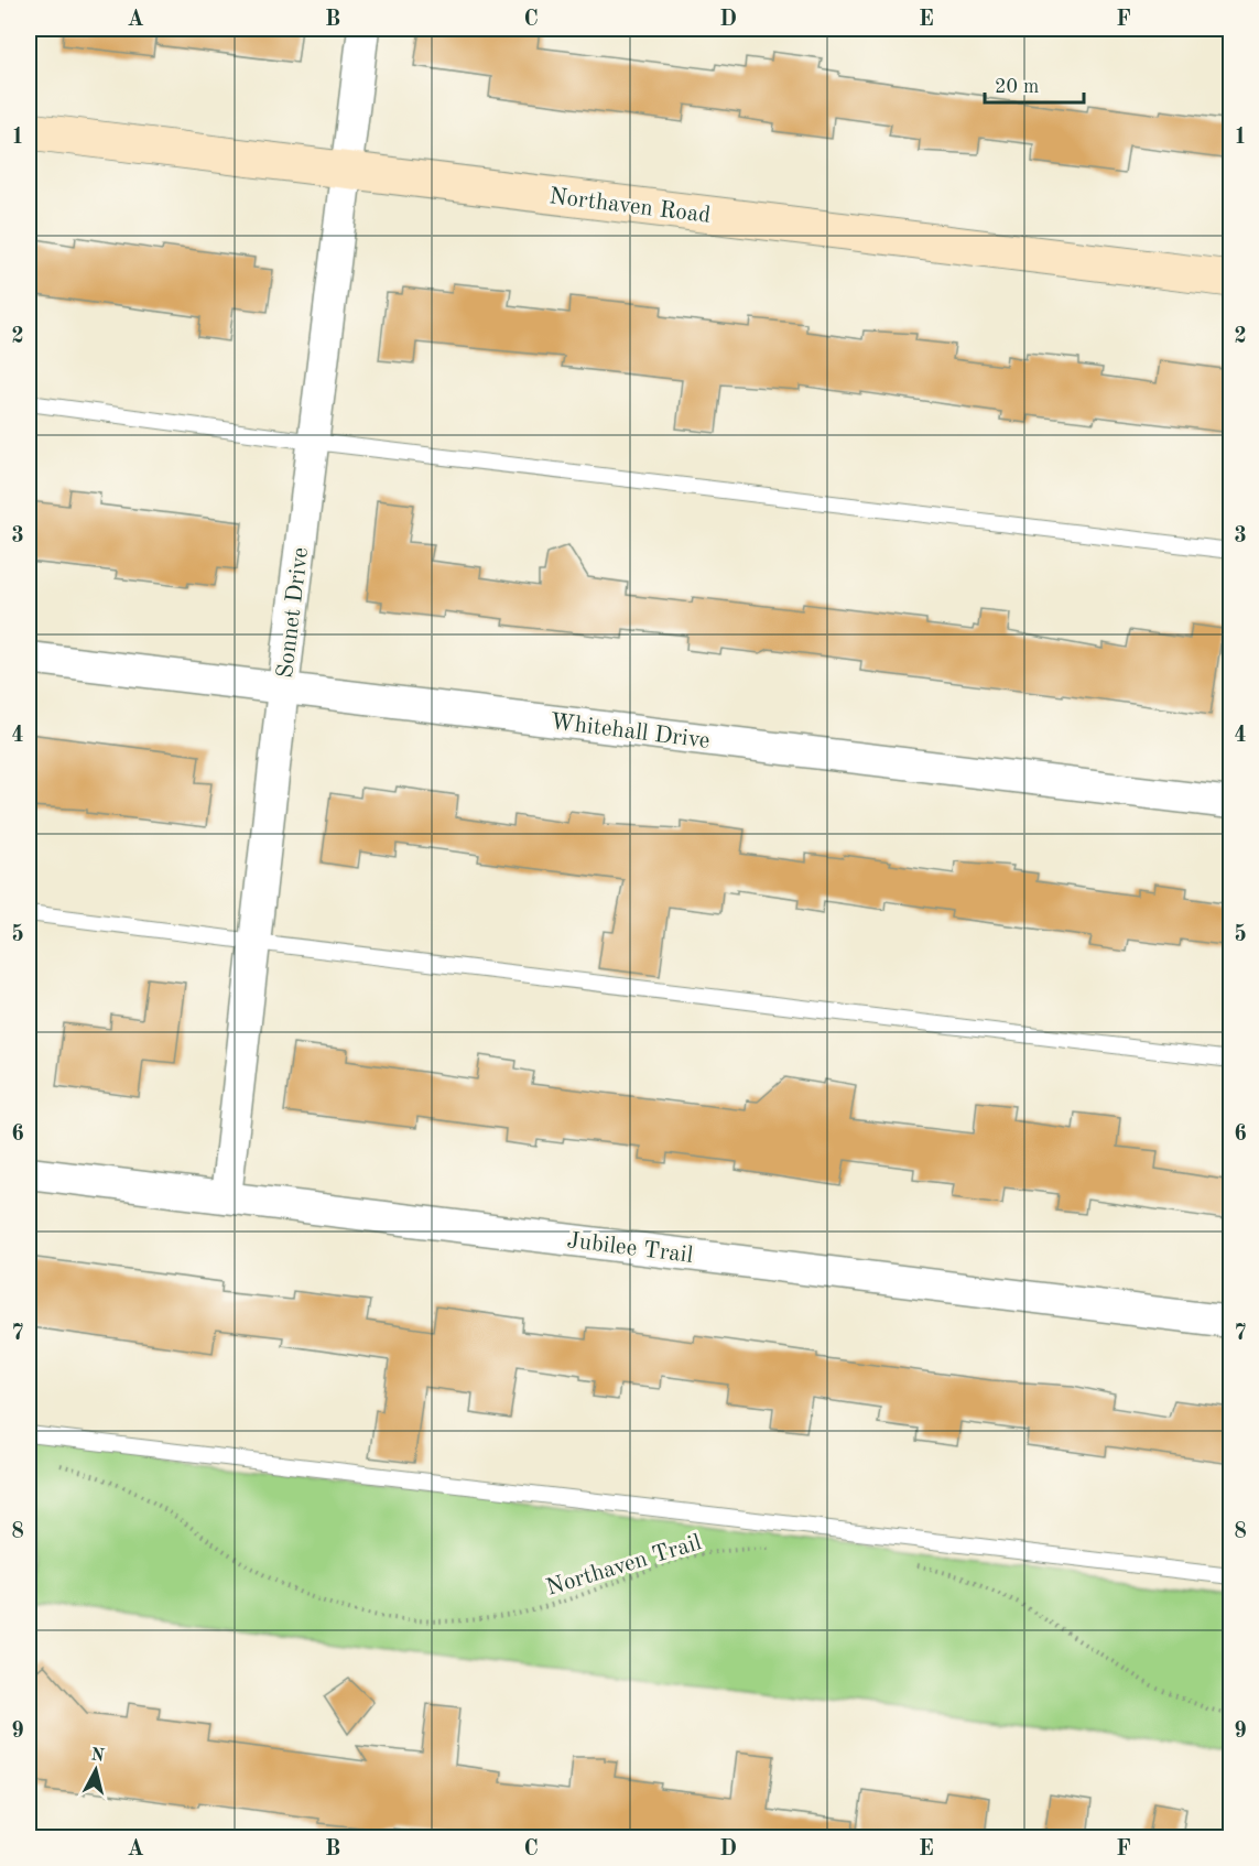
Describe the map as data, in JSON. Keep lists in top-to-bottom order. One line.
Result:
{"streets":{"street":["Northaven Road","Sonnet Drive","Whitehall Drive","Jubilee Trail"],"path":["Northaven Trail"]},"crossings":[["Northaven Road","Sonnet Drive"],["Sonnet Drive","Whitehall Drive"],["Sonnet Drive","Jubilee Trail"]],"scale_bar":"20 m","north":"top","grid":{"columns":["A","B","C","D","E","F"],"rows":["1","2","3","4","5","6","7","8","9"]}}
